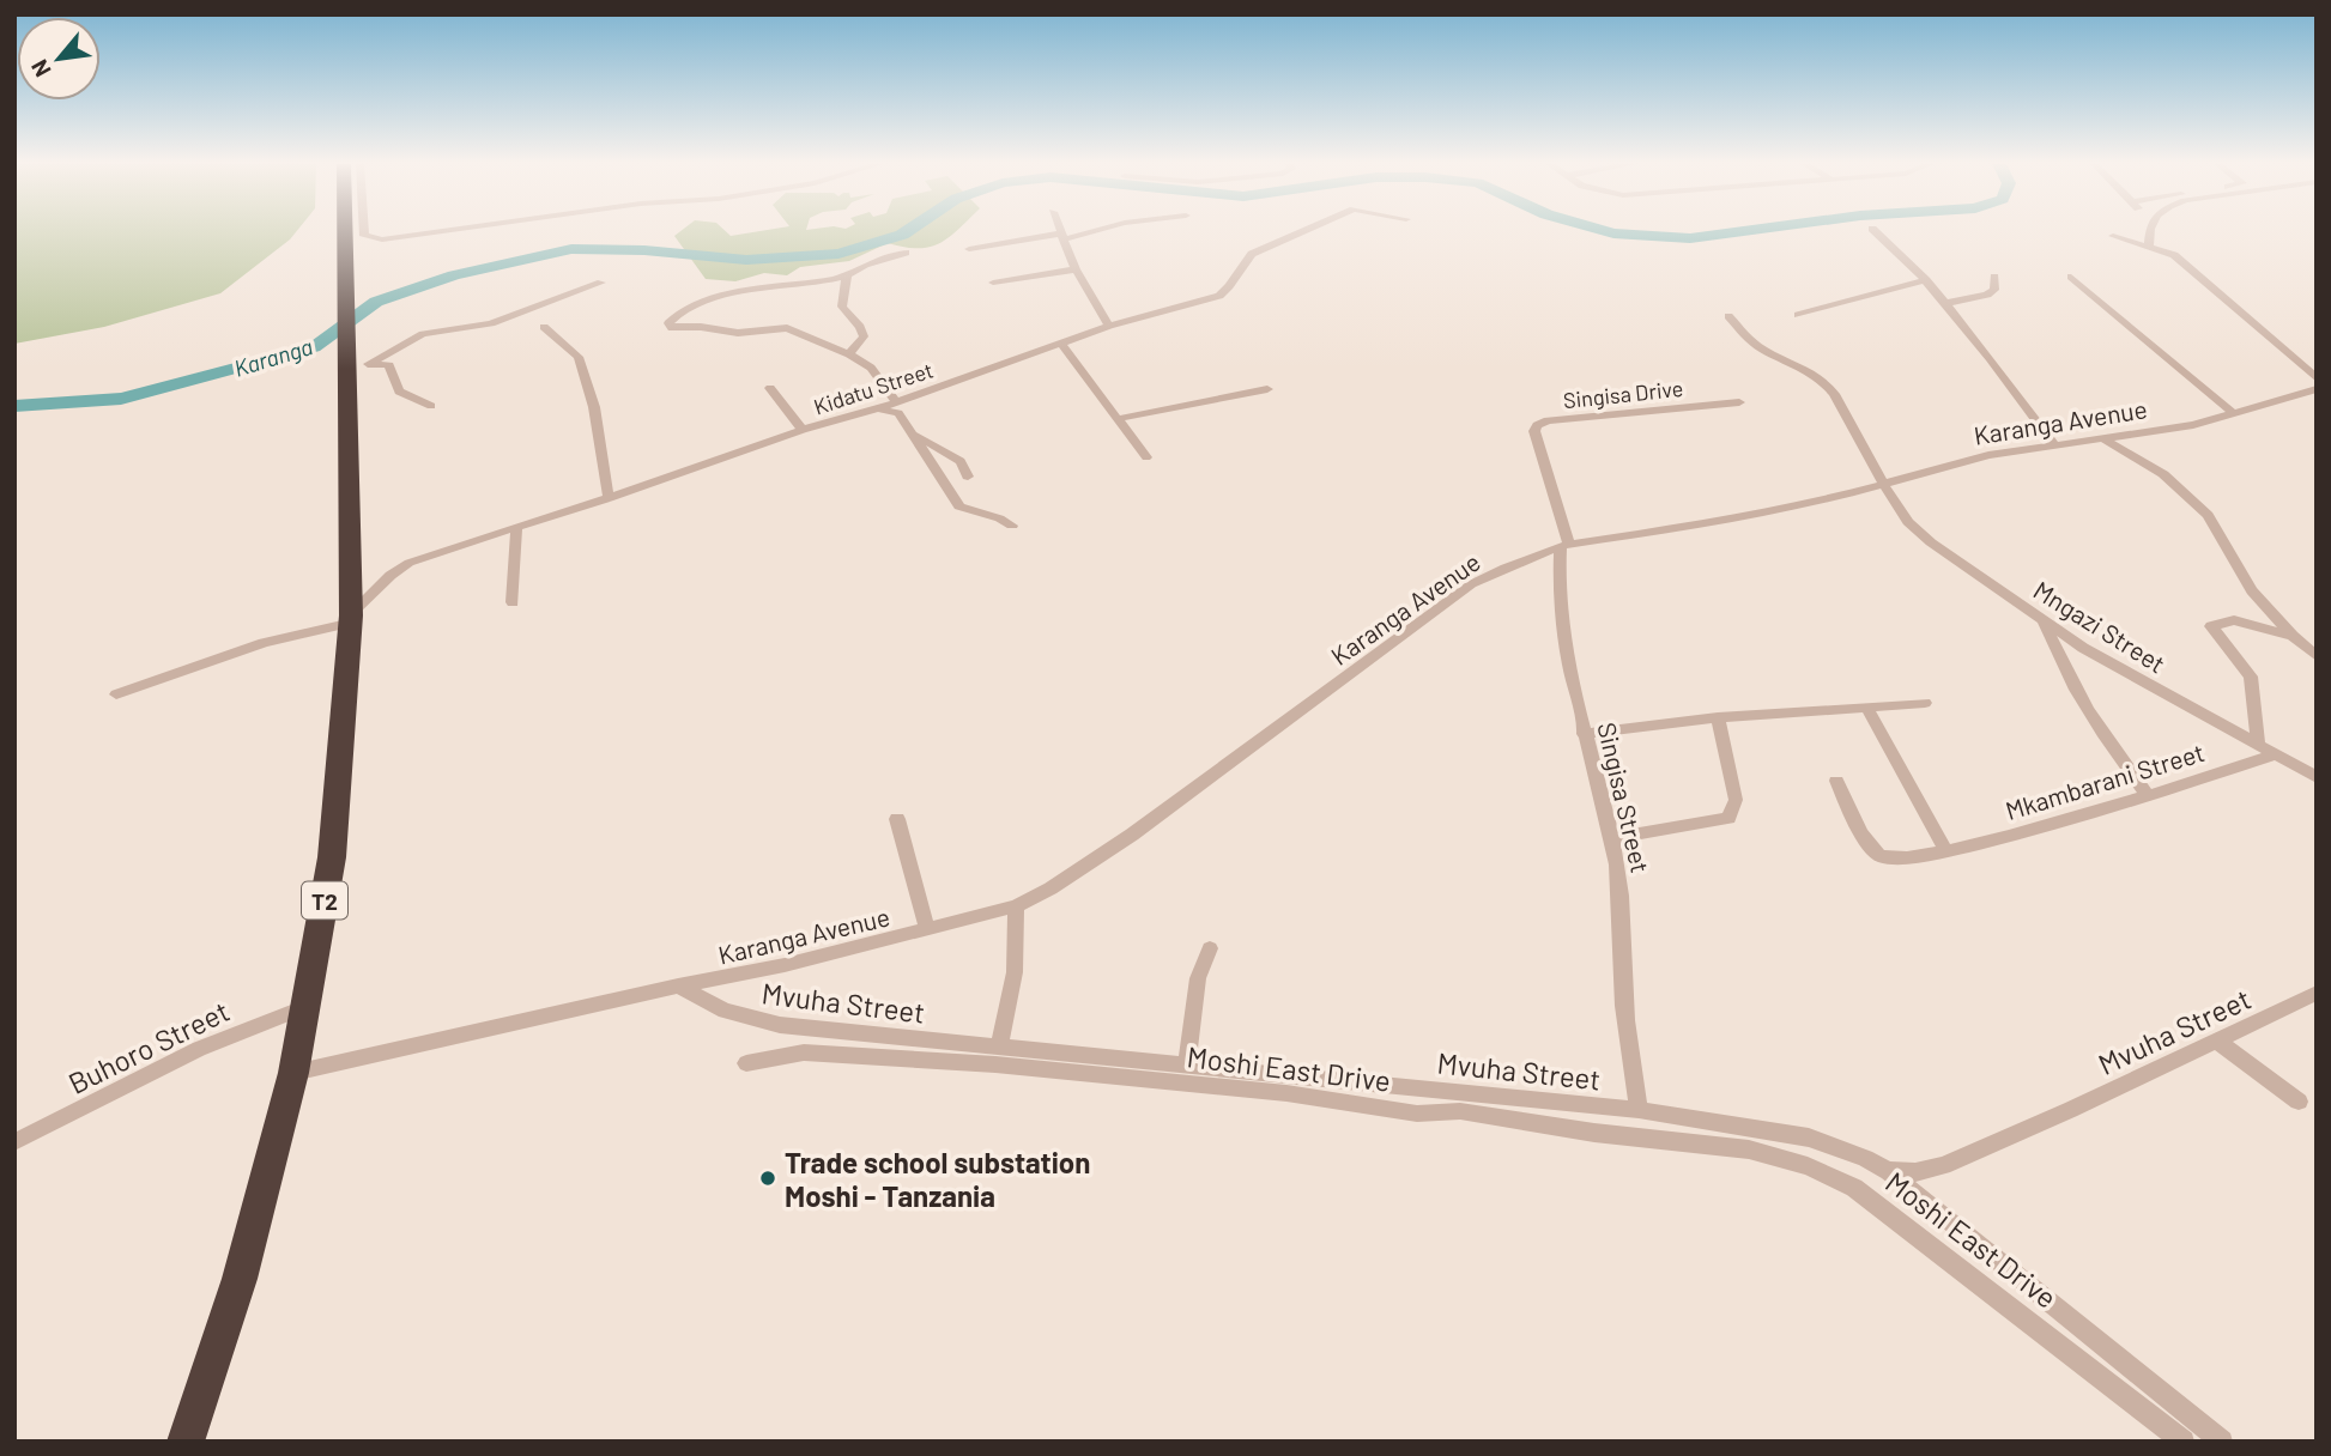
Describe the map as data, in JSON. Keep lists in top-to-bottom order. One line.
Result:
{"streets":{"highway":["T2"],"street":["Kidatu Street","Singisa Drive","Karanga Avenue","Mngazi Street","Mkambarani Street","Singisa Street","Mvuha Street","Buhoro Street","Moshi East Drive"]},"crossings":[["Kidatu Street","T2"],["Singisa Drive","Karanga Avenue"],["Singisa Drive","Singisa Street"],["Karanga Avenue","Mngazi Street"],["Karanga Avenue","Singisa Street"],["Karanga Avenue","Mvuha Street"],["Mngazi Street","Mkambarani Street"],["Singisa Street","Mvuha Street"],["T2","Buhoro Street"]],"water":["Karanga"],"places":["Trade school substation Moshi - Tanzania"],"north":"bottom left"}
